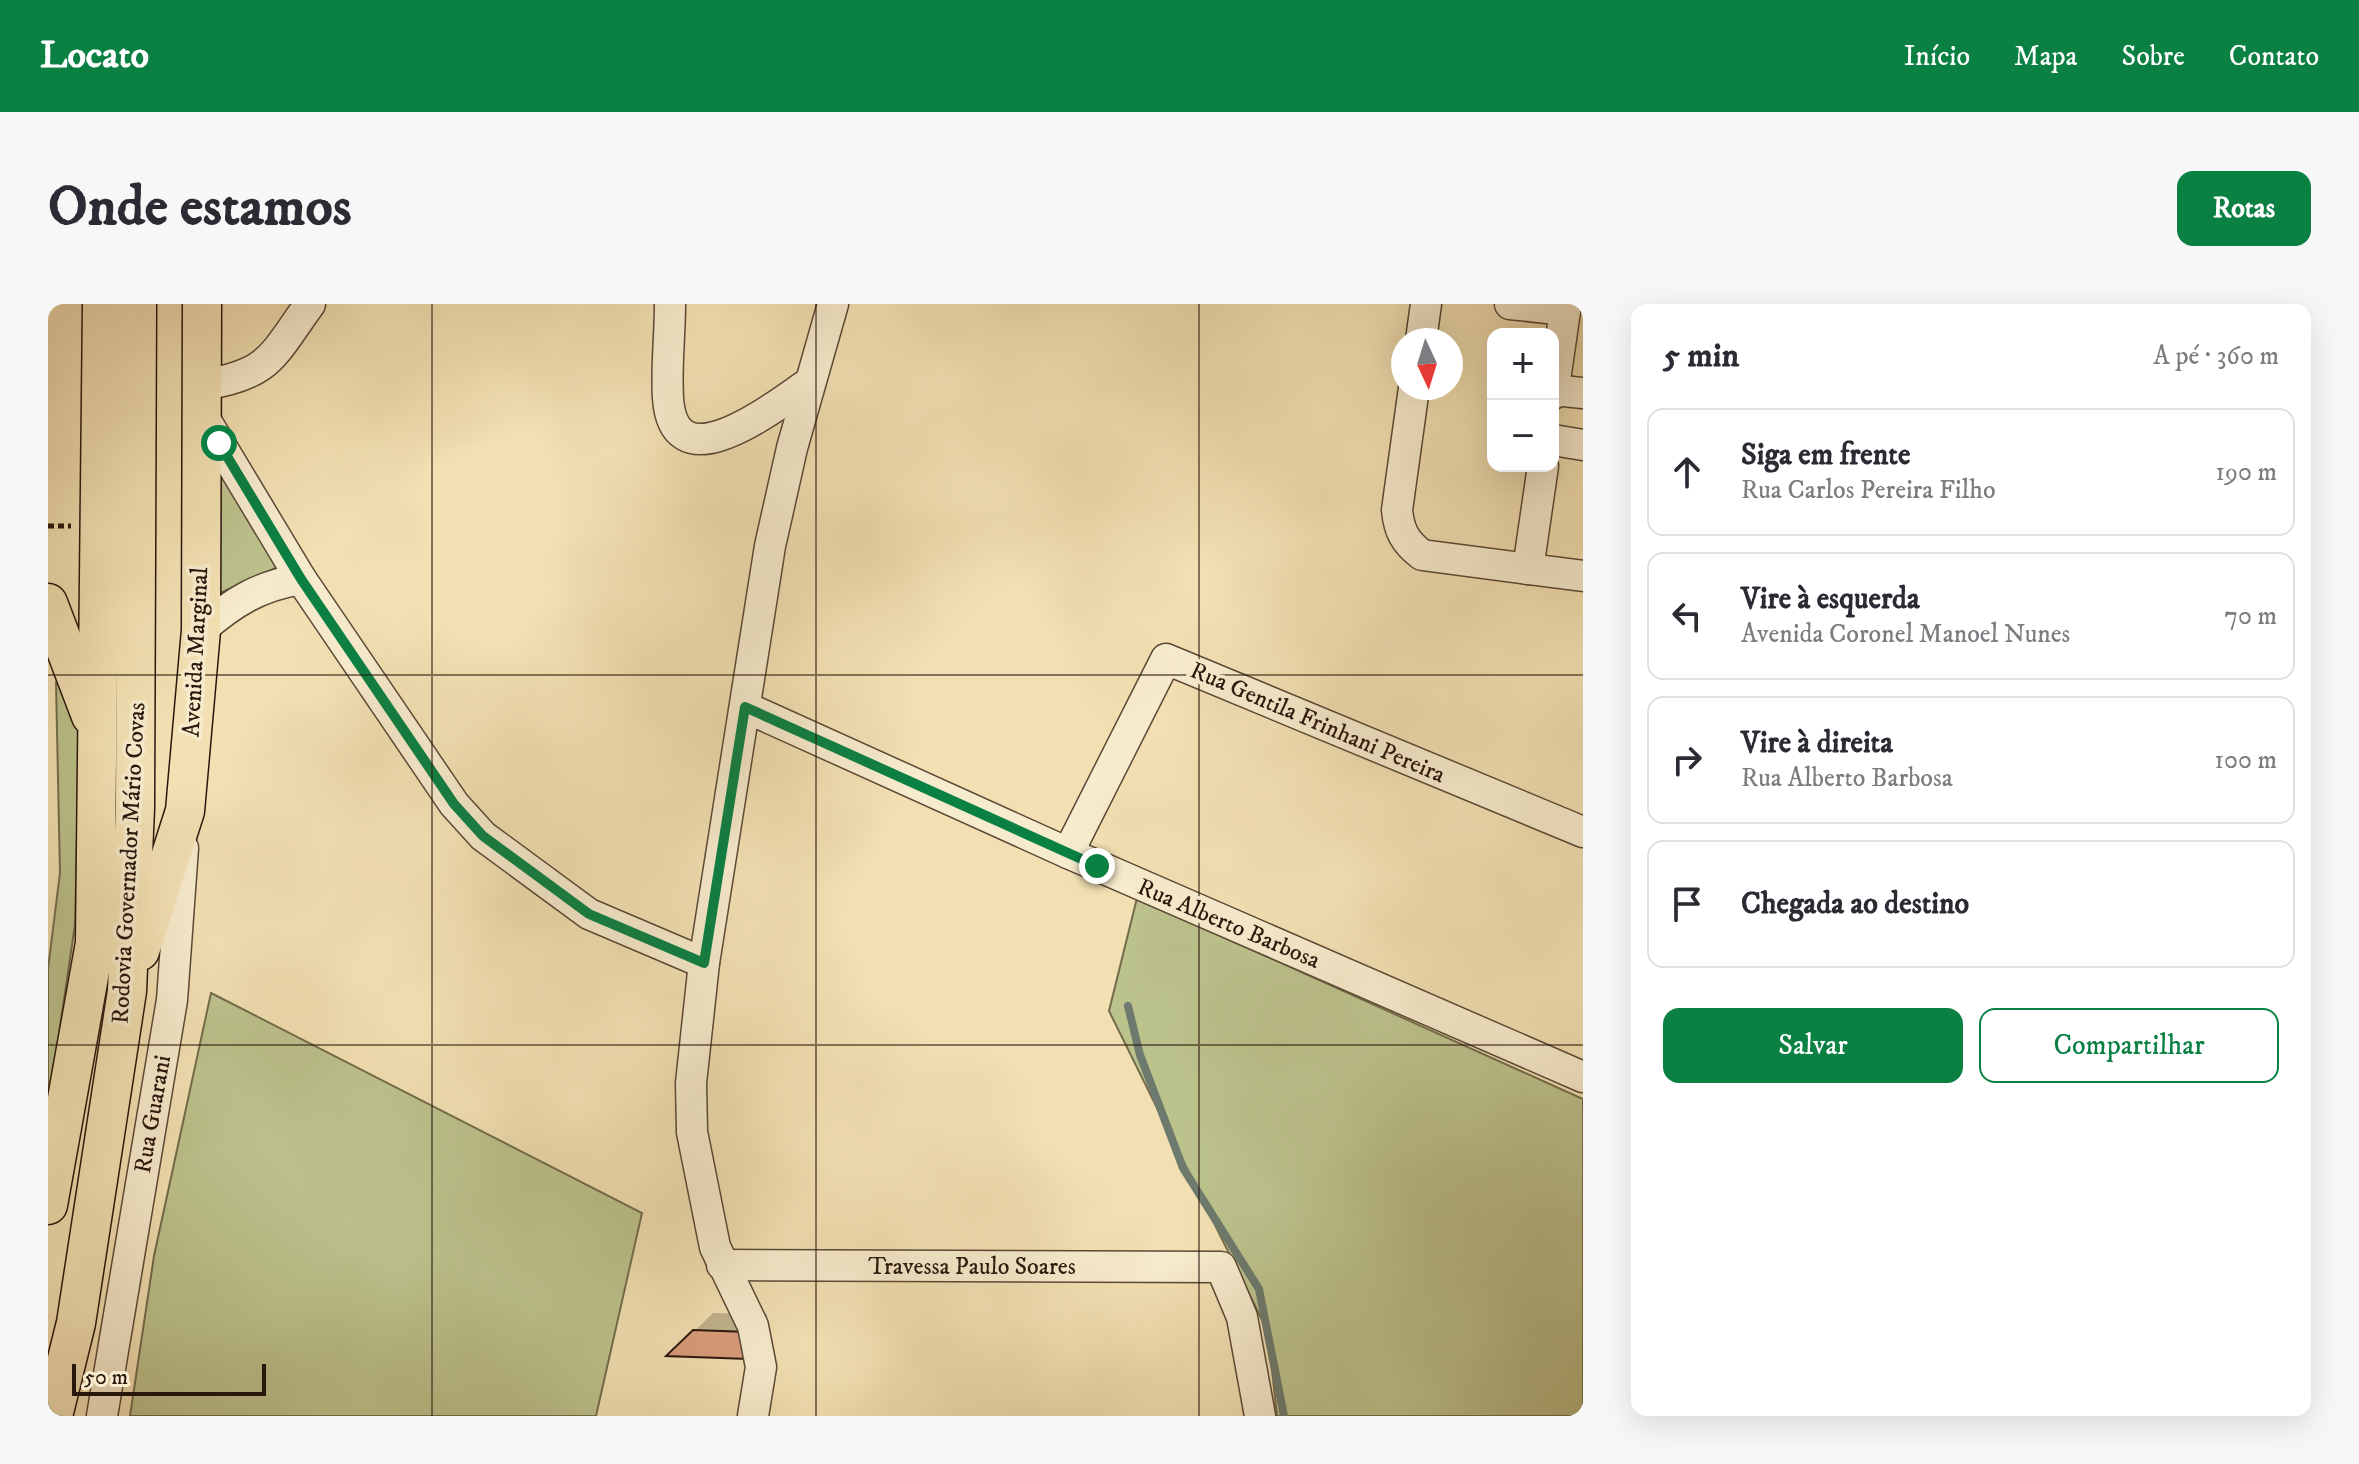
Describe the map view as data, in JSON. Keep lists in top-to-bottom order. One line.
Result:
{"streets":{"main road":["Avenida Marginal","Rodovia Governador Mário Covas"],"street":["Rua Gentila Frinhani Pereira","Rua Alberto Barbosa","Rua Guarani","Travessa Paulo Soares"]},"crossings":[["Avenida Marginal","Rodovia Governador Mário Covas"],["Avenida Marginal","Rua Guarani"],["Rua Gentila Frinhani Pereira","Rua Alberto Barbosa"]],"scale_bar":"50 m","north":"bottom","page":{"header":"Locato","nav":["Início","Mapa","Sobre","Contato"],"buttons":["Rotas",["Salvar","Compartilhar"]],"title":"Onde estamos","heading":["5 min","A pé · 360 m"],"map_buttons":["+","−"],"list":[["Siga em frente","Rua Carlos Pereira Filho","190 m"],["Vire à esquerda","Avenida Coronel Manoel Nunes","70 m"],["Vire à direita","Rua Alberto Barbosa","100 m"],"Chegada ao destino"],"scale":"50 m"}}
